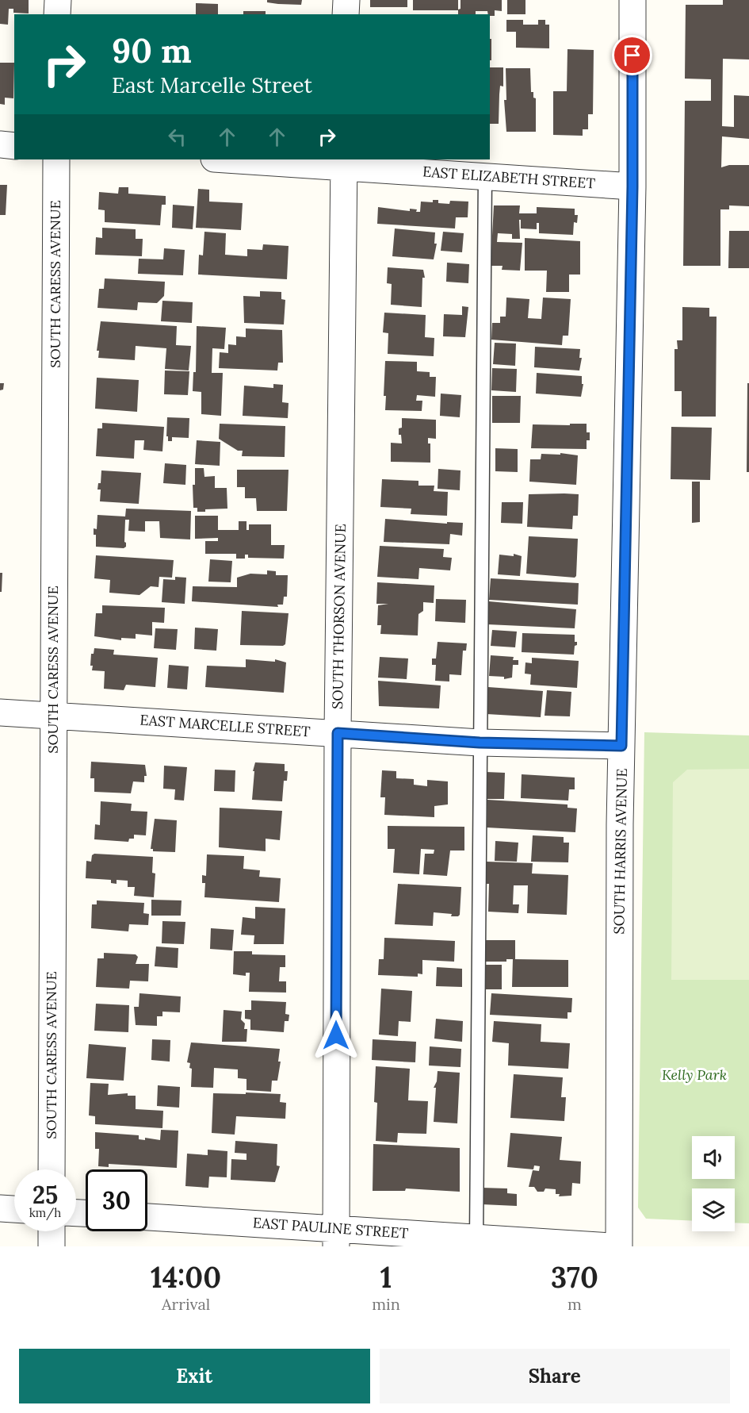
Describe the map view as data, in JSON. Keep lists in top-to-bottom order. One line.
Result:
{"streets":{"street":["EAST ELIZABETH STREET","SOUTH CARESS AVENUE","SOUTH THORSON AVENUE","EAST MARCELLE STREET","SOUTH HARRIS AVENUE","EAST PAULINE STREET"]},"crossings":[["EAST ELIZABETH STREET","SOUTH THORSON AVENUE"],["EAST ELIZABETH STREET","SOUTH HARRIS AVENUE"],["SOUTH CARESS AVENUE","EAST MARCELLE STREET"],["SOUTH THORSON AVENUE","EAST MARCELLE STREET"],["SOUTH THORSON AVENUE","EAST PAULINE STREET"],["EAST MARCELLE STREET","SOUTH HARRIS AVENUE"]],"parks":["Kelly Park"],"page":{"turn":["90 m","East Marcelle Street"],"speed":"25 km/h","limit":"30","eta":["14:00","Arrival","1","min","370","m"],"buttons":["Exit","Share"]}}
